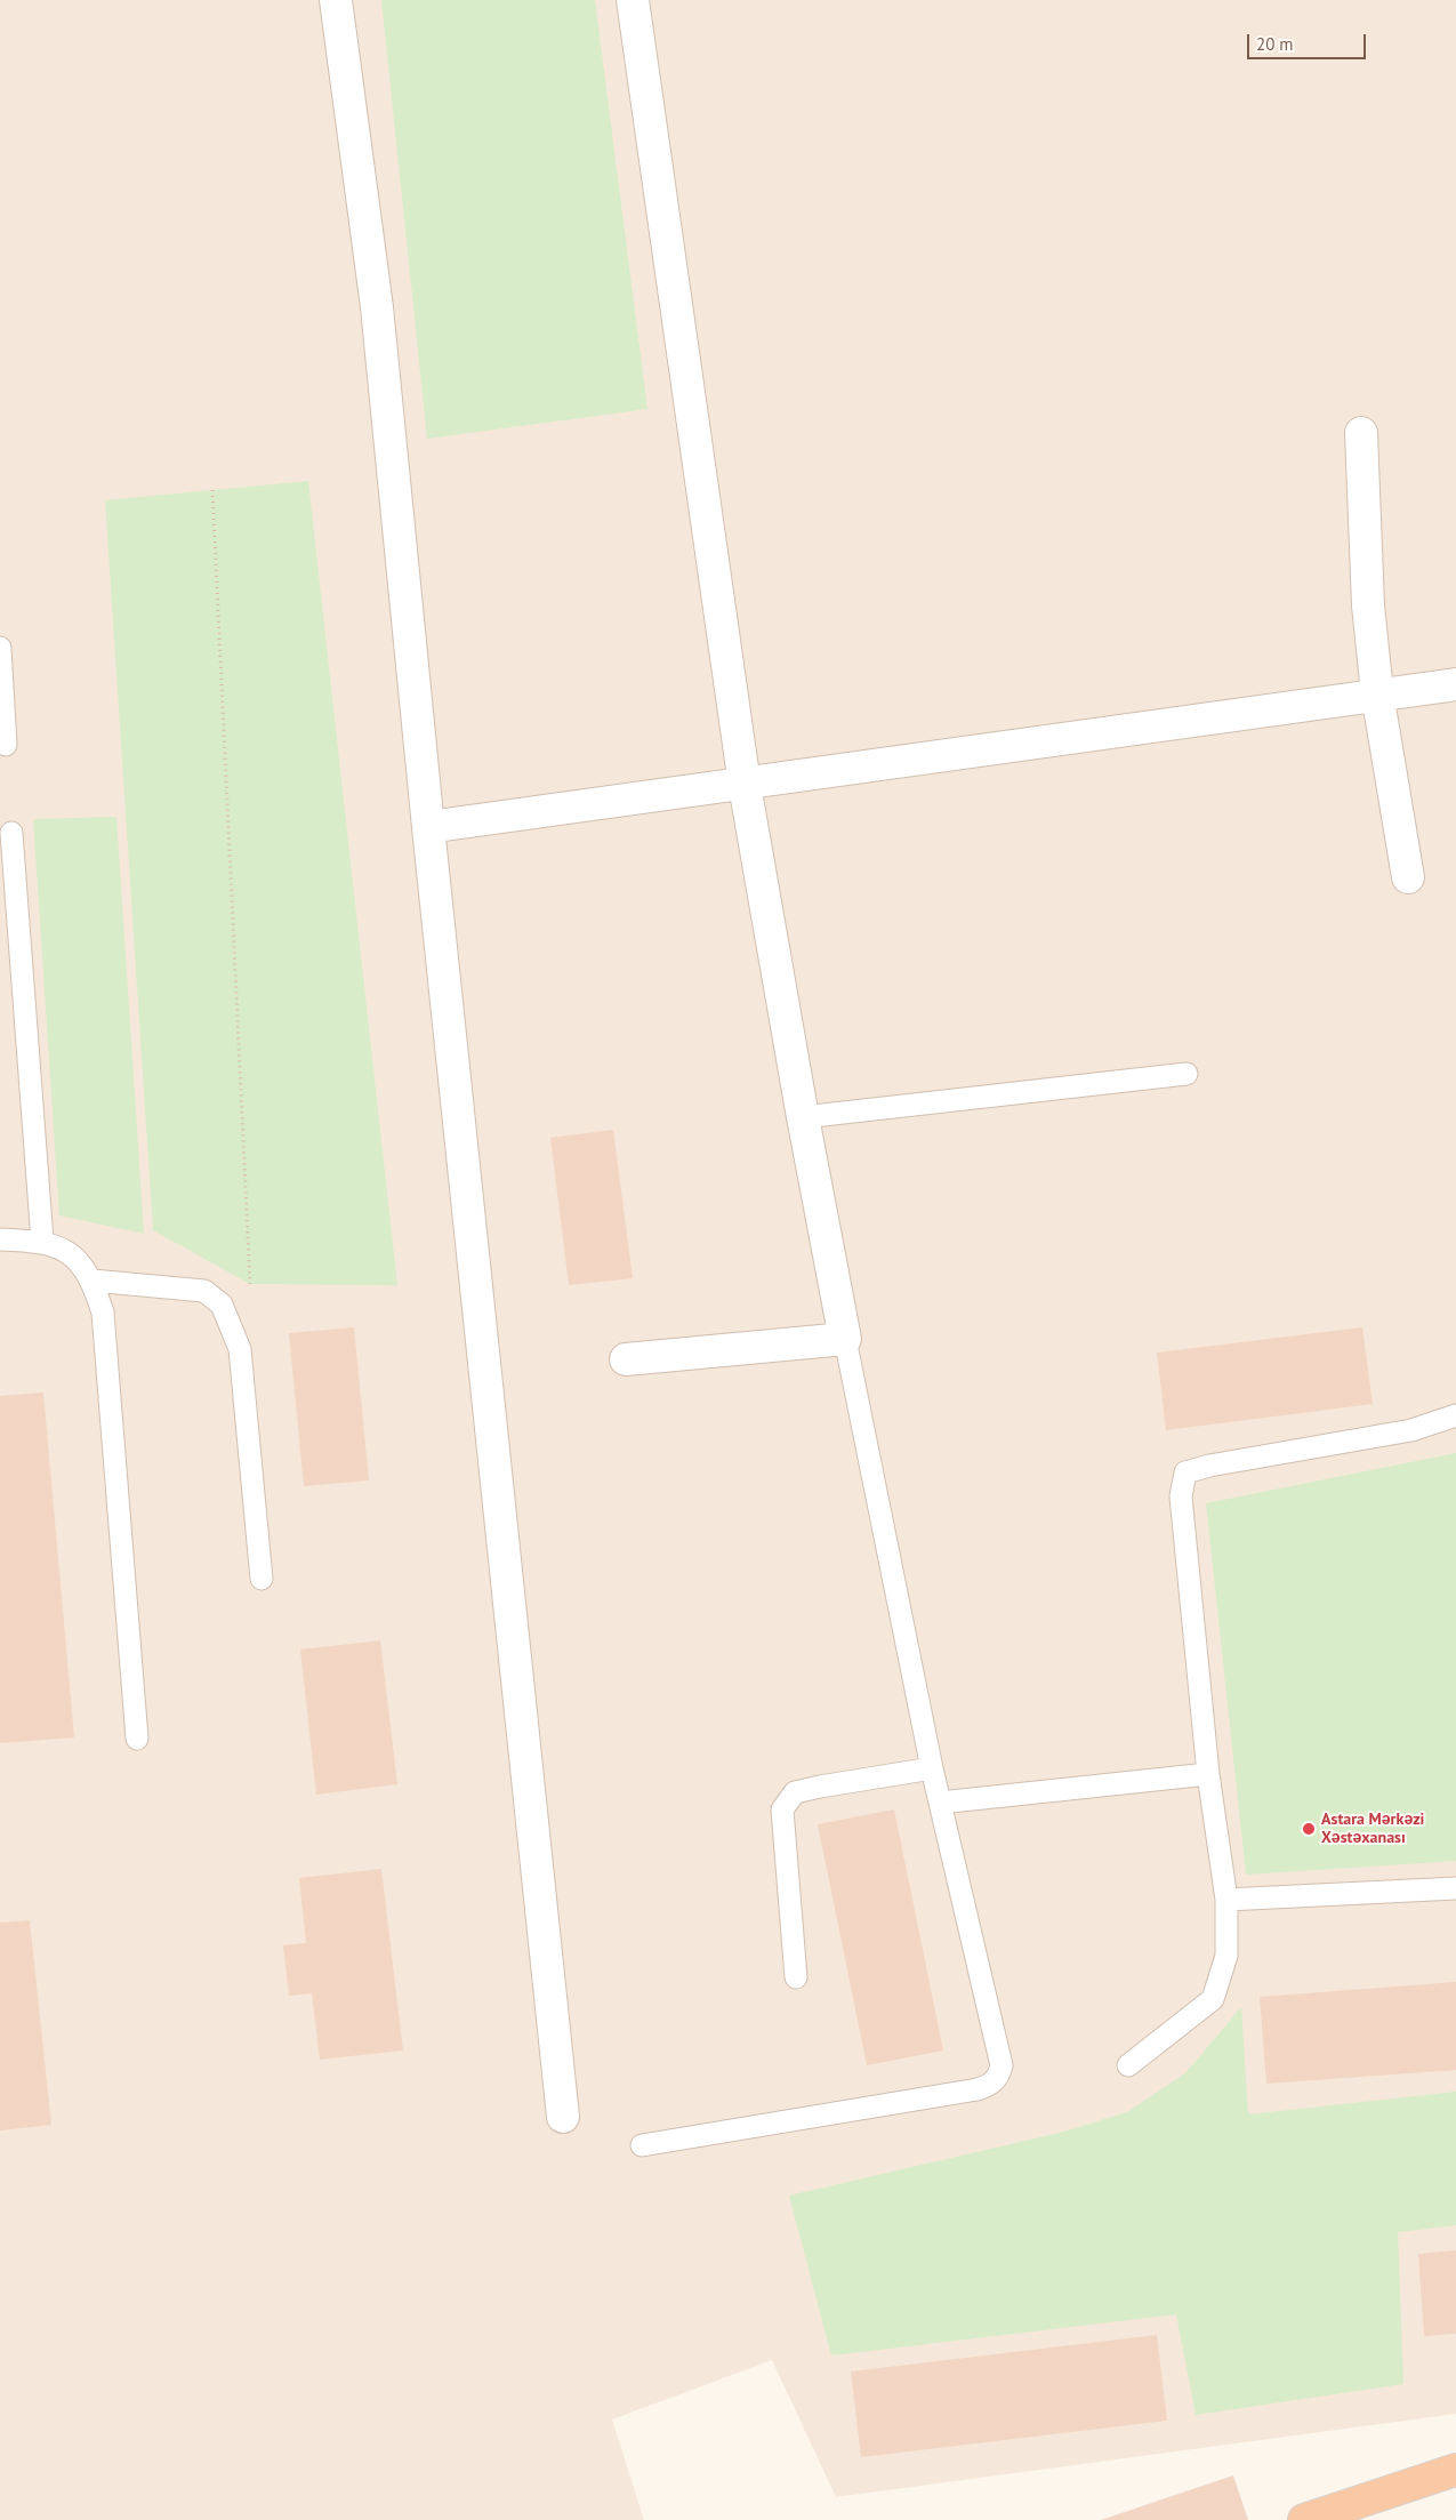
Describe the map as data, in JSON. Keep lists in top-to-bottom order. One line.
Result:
{"places":["Astara Mərkəzi Xəstəxanası"],"scale_bar":"20 m"}
